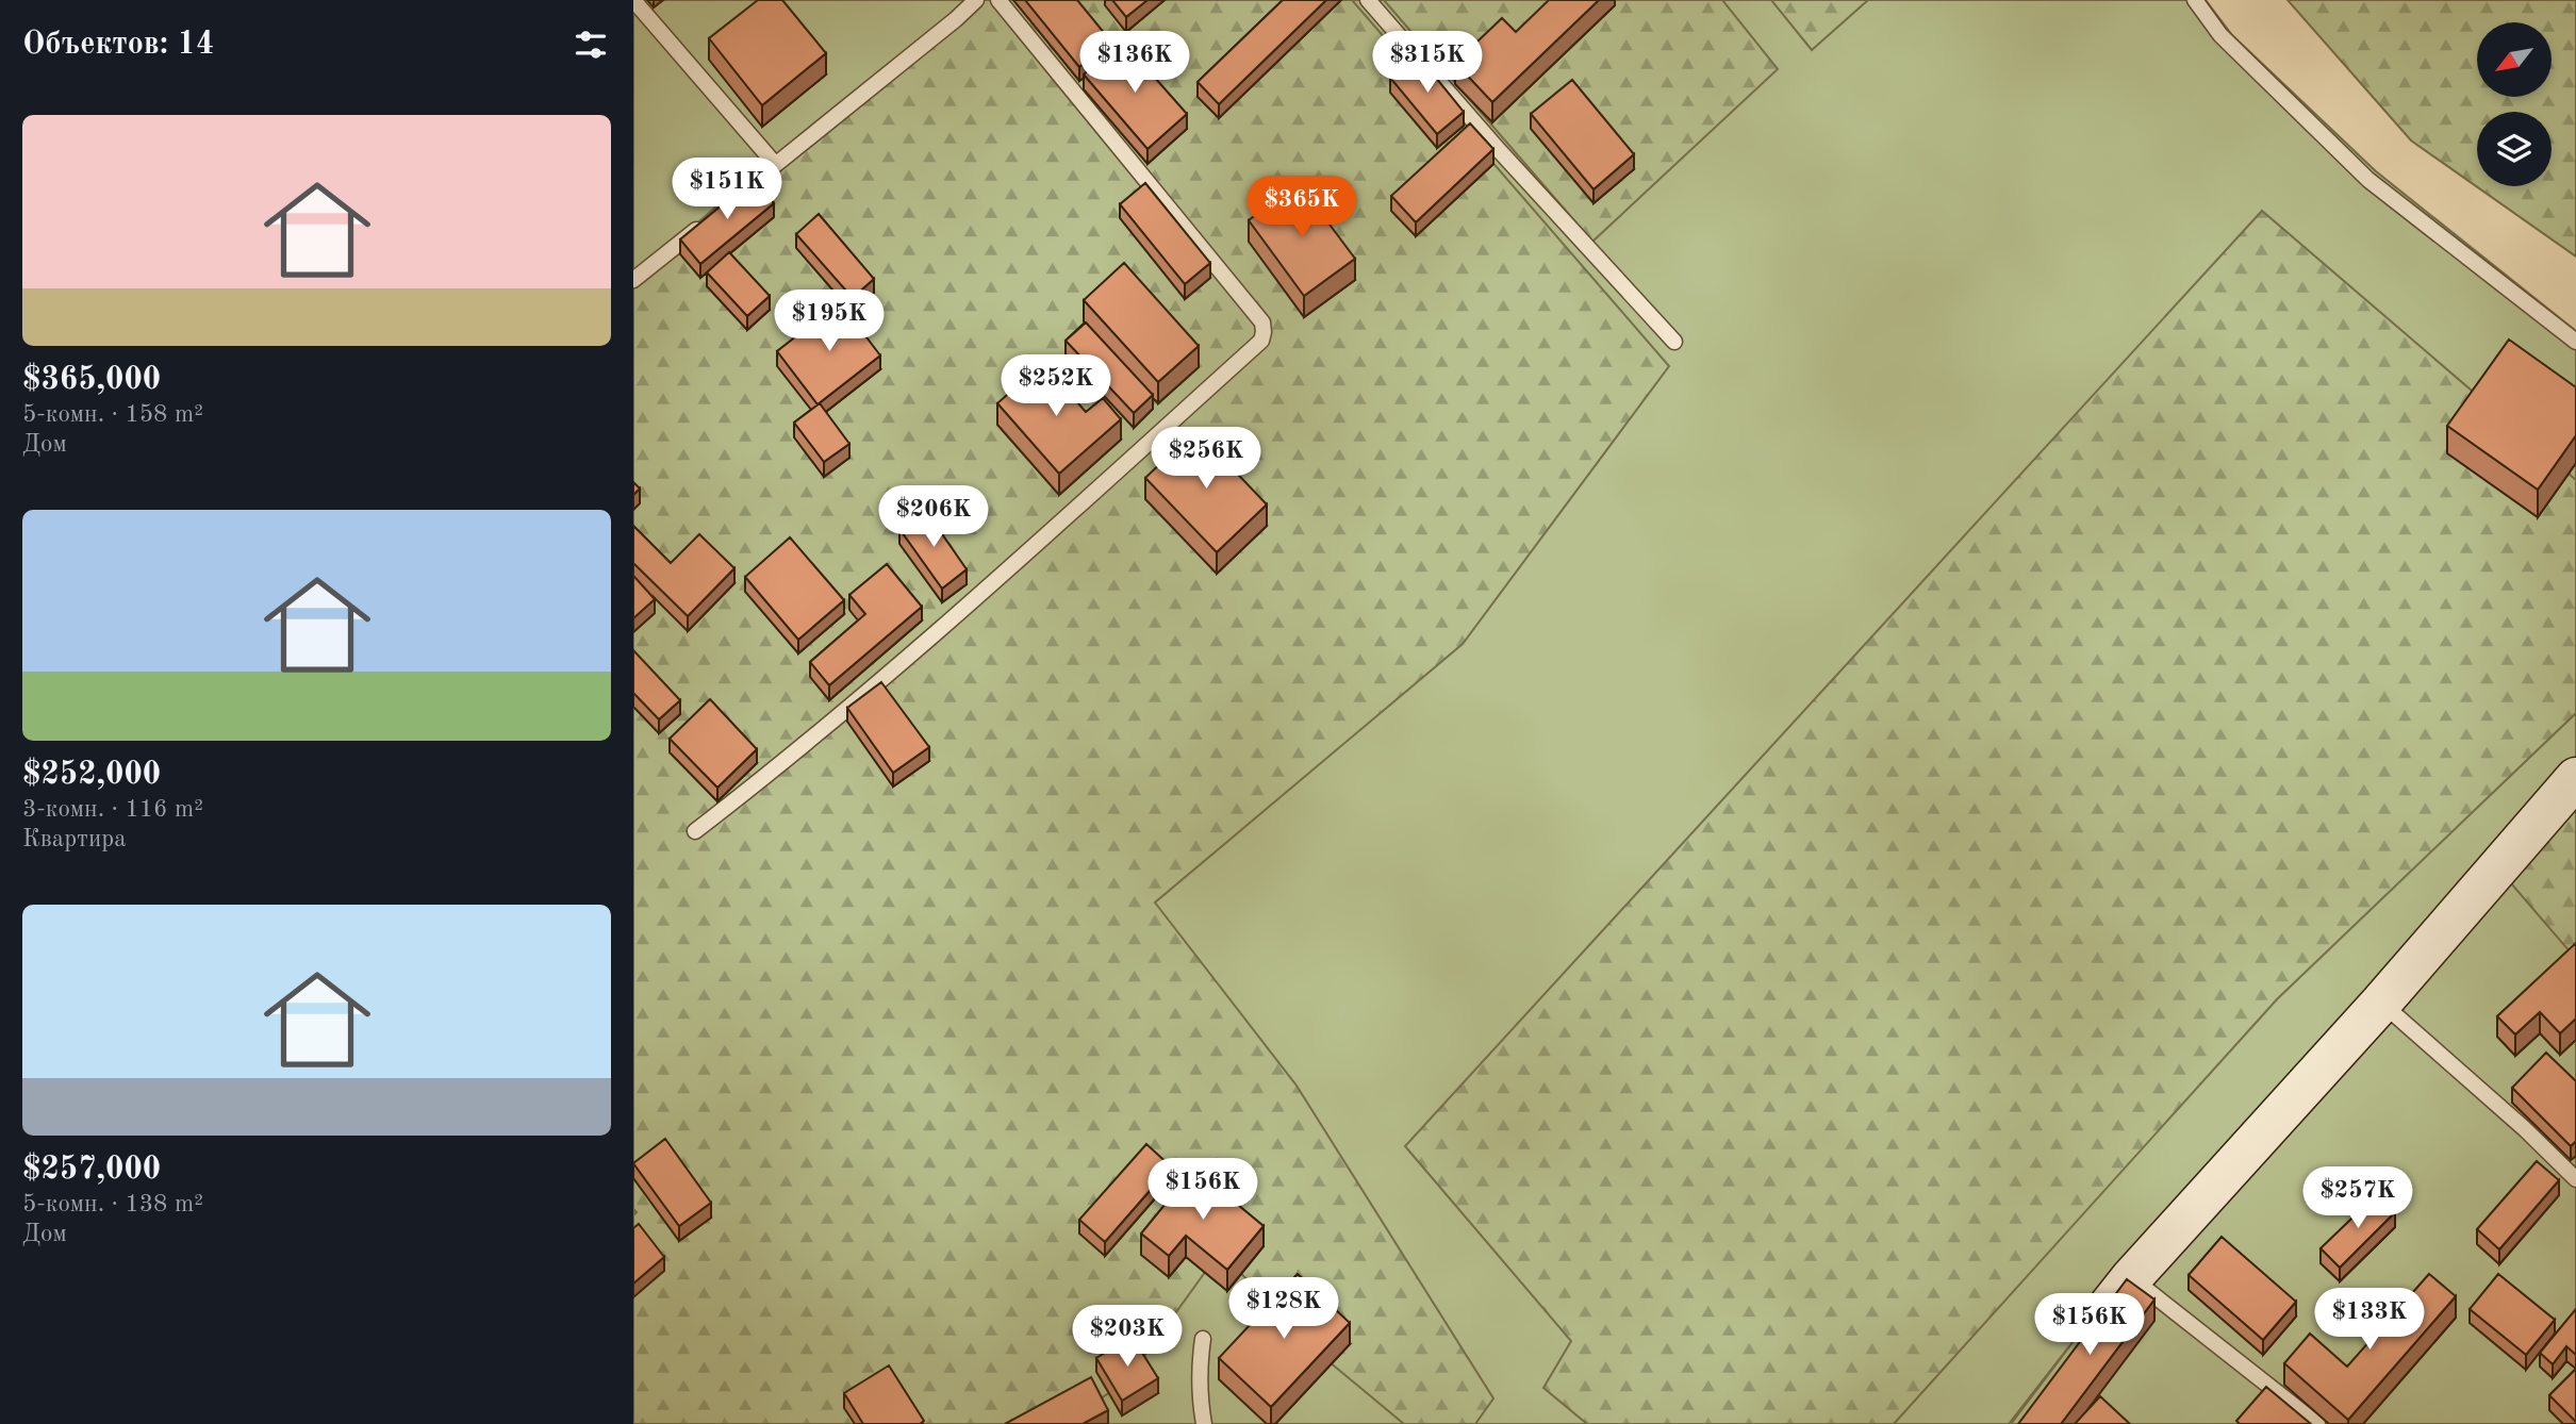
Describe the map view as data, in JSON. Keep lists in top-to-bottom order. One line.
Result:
{"north":"bottom left","page":{"heading":"Объектов: 14","price":["$136K","$315K","$151K","$365K","$195K","$252K","$256K","$206K","$156K","$257K","$128K","$133K","$156K","$203K"],"list":[{"name":"$365,000","note":"5-комн. · 158 m² · Дом"},{"name":"$252,000","note":"3-комн. · 116 m² · Квартира"},{"name":"$257,000","note":"5-комн. · 138 m² · Дом"}]}}
